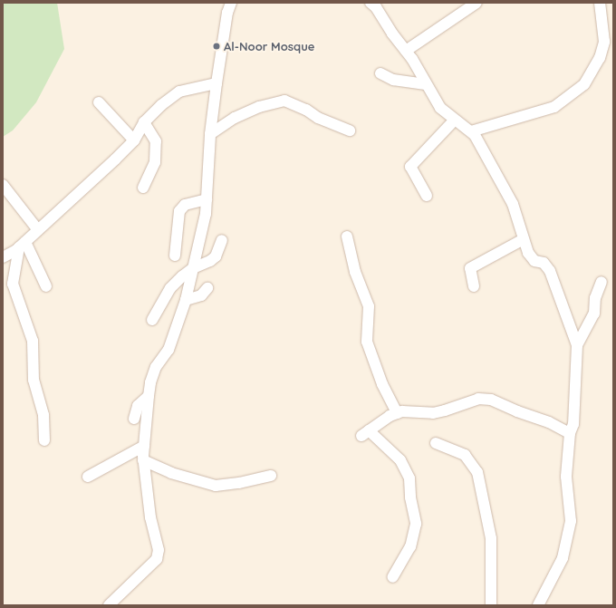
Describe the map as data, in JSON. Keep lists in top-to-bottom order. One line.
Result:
{"places":["Al-Noor Mosque"]}
